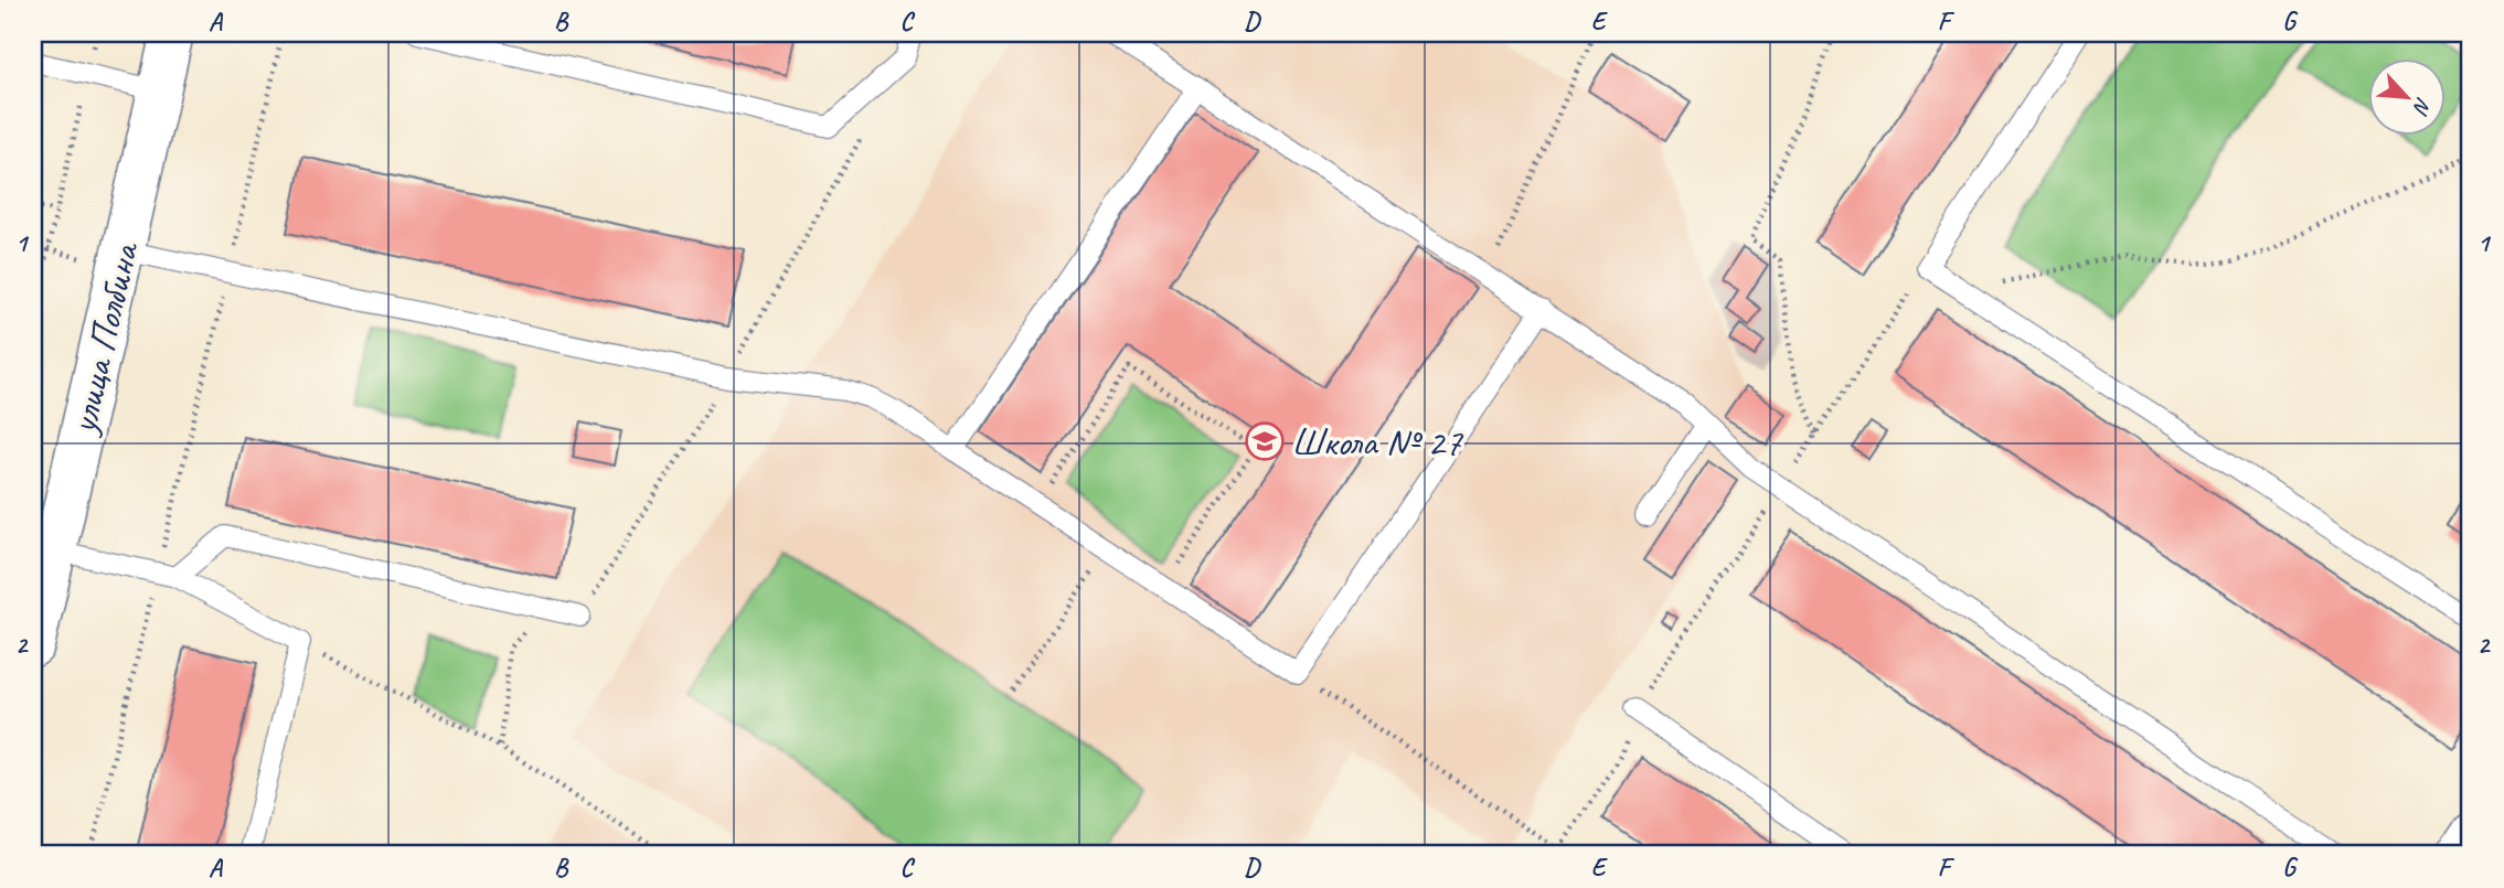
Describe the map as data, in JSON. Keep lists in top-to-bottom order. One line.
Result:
{"streets":{"street":["улица Полбина"]},"places":{"school or university":["Школа № 27"]},"north":"bottom right","grid":{"columns":["A","B","C","D","E","F","G"],"rows":["1","2"]}}
